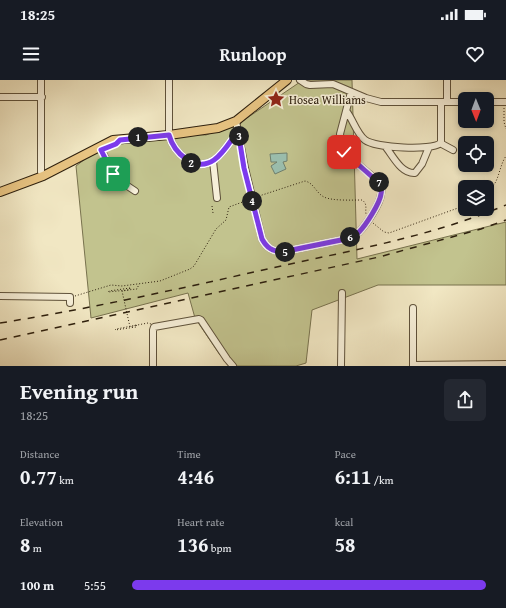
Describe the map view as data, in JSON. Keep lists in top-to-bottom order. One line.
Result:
{"places":{"place":["Hosea Williams"]},"north":"bottom","page":{"status":"18:25","header":"Runloop","pins":["3","1","2","7","4","6","5"],"heading":["Evening run","18:25"],"stats":[["Distance","0.77 km"],["Time","4:46"],["Pace","6:11 /km"],["Elevation","8 m"],["Heart rate","136 bpm"],["kcal","58"]],"list":[{"name":"100 m","note":"5:55"}]}}
